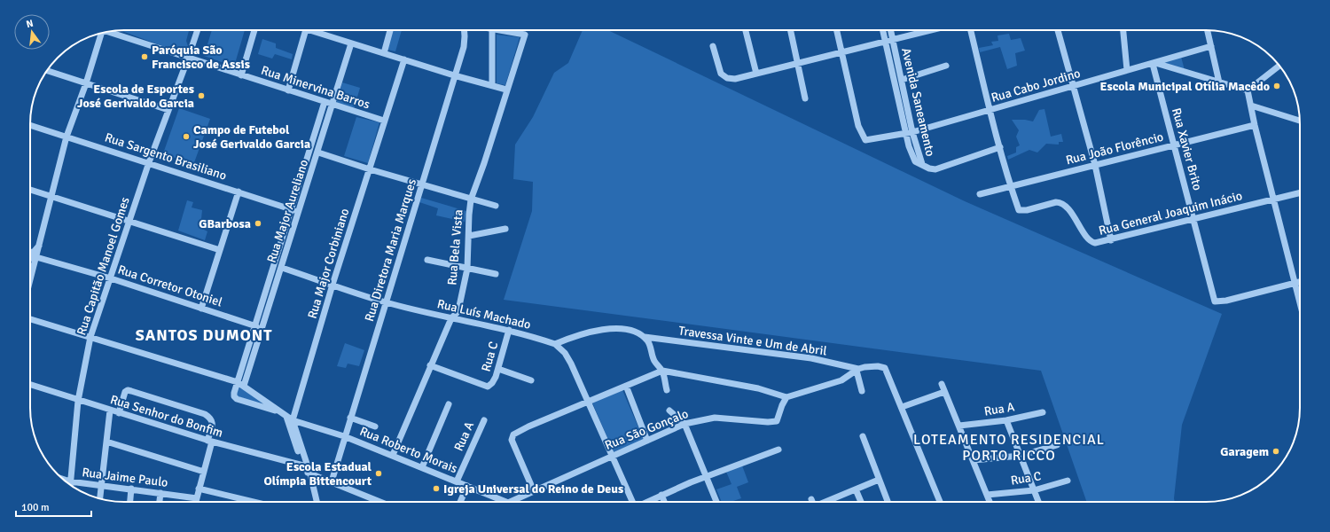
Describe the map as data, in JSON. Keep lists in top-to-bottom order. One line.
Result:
{"streets":{"street":["Rua Cabo Jordino","Rua Minervina Barros","Avenida Saneamento","Rua João Florêncio","Rua Xavier Brito","Rua Sargento Brasiliano","Rua Major Aureliano","Rua General Joaquim Inácio","Rua Bela Vista","Rua Diretora Maria Marques","Rua Major Corbiniano","Rua Capitão Manoel Gomes","Rua Corretor Otoniel","Rua Luís Machado","Travessa Vinte e Um de Abril","Rua C","Rua A","Rua Senhor do Bonfim","Rua São Gonçalo","Rua Roberto Morais","Rua Jaime Paulo"]},"crossings":[["Rua Cabo Jordino","Avenida Saneamento"],["Rua Cabo Jordino","Rua Xavier Brito"],["Rua Minervina Barros","Rua Major Aureliano"],["Rua Minervina Barros","Rua Major Corbiniano"],["Rua Minervina Barros","Rua Capitão Manoel Gomes"],["Rua João Florêncio","Rua Xavier Brito"],["Rua João Florêncio","Rua General Joaquim Inácio"],["Rua Xavier Brito","Rua General Joaquim Inácio"],["Rua Sargento Brasiliano","Rua Major Aureliano"],["Rua Sargento Brasiliano","Rua Capitão Manoel Gomes"],["Rua Major Aureliano","Rua Corretor Otoniel"],["Rua Major Aureliano","Rua Luís Machado"],["Rua Bela Vista","Rua Luís Machado"],["Rua Bela Vista","Rua C"],["Rua Bela Vista","Rua Roberto Morais"],["Rua Diretora Maria Marques","Rua Luís Machado"],["Rua Diretora Maria Marques","Rua Roberto Morais"],["Rua Major Corbiniano","Rua Luís Machado"],["Rua Major Corbiniano","Rua Roberto Morais"],["Rua Capitão Manoel Gomes","Rua Corretor Otoniel"],["Rua Capitão Manoel Gomes","Rua Senhor do Bonfim"],["Rua Capitão Manoel Gomes","Rua Jaime Paulo"],["Rua Luís Machado","Rua C"],["Rua A","Rua Roberto Morais"]],"districts":["SANTOS DUMONT","LOTEAMENTO RESIDENCIAL PORTO RICCO"],"places":["Paróquia São Francisco de Assis","Escola Municipal Otília Macêdo","Escola de Esportes José Gerivaldo Garcia","Campo de Futebol José Gerivaldo Garcia","GBarbosa","Garagem","Escola Estadual Olímpia Bittencourt","Igreja Universal do Reino de Deus"],"scale_bar":"100 m","north":"top"}
